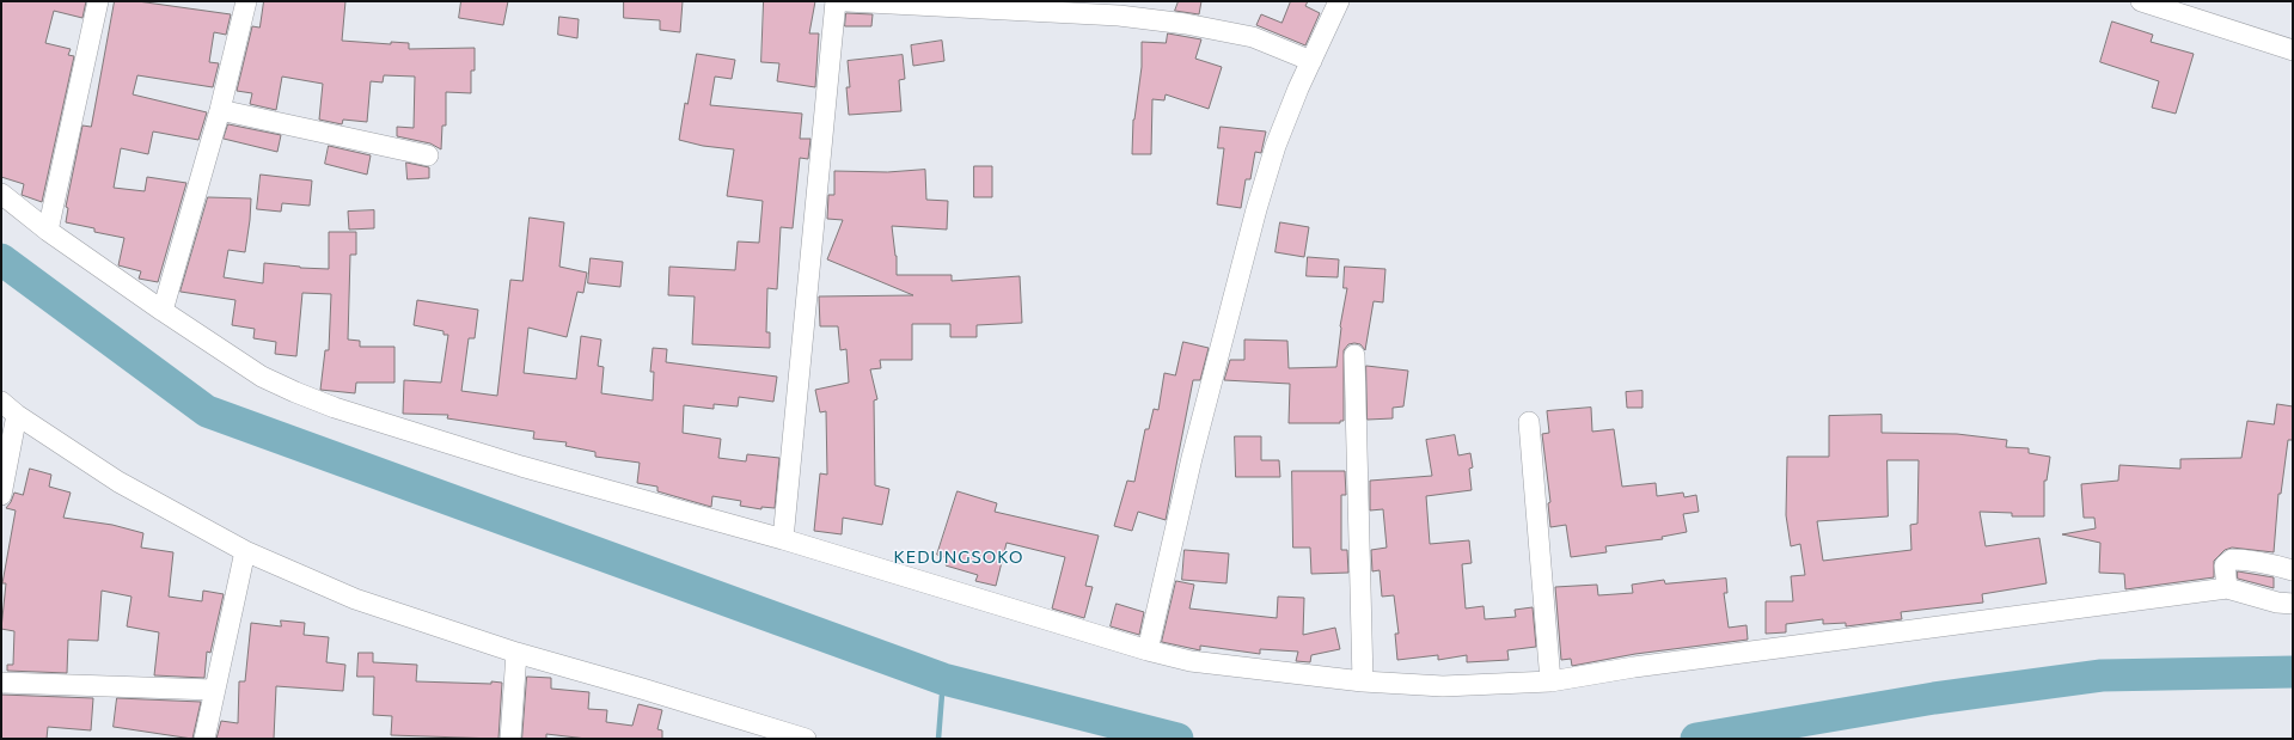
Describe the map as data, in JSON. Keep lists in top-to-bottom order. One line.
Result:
{"districts":["KEDUNGSOKO"]}
